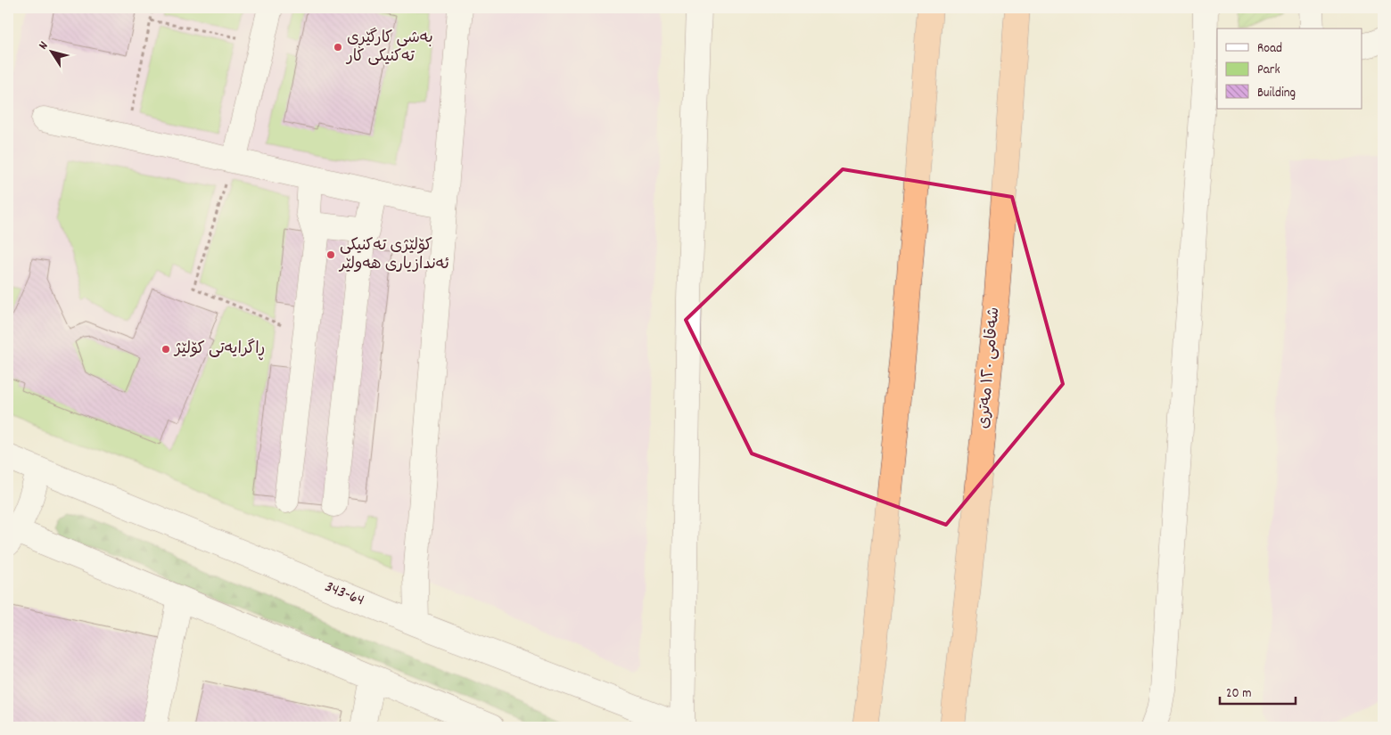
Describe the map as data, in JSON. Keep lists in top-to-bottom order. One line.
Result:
{"streets":{"highway":["شەقامی ١٢٠ مەتری"],"street":["343-64"]},"places":["بەشی کارگێڕی تەکنیکی کار","کۆلێژی تەکنیکی ئەندازیاری هەولێر","ڕاگرایەتی کۆلێژ"],"legend":["Road","Park","Building"],"scale_bar":"20 m","north":"top left"}
